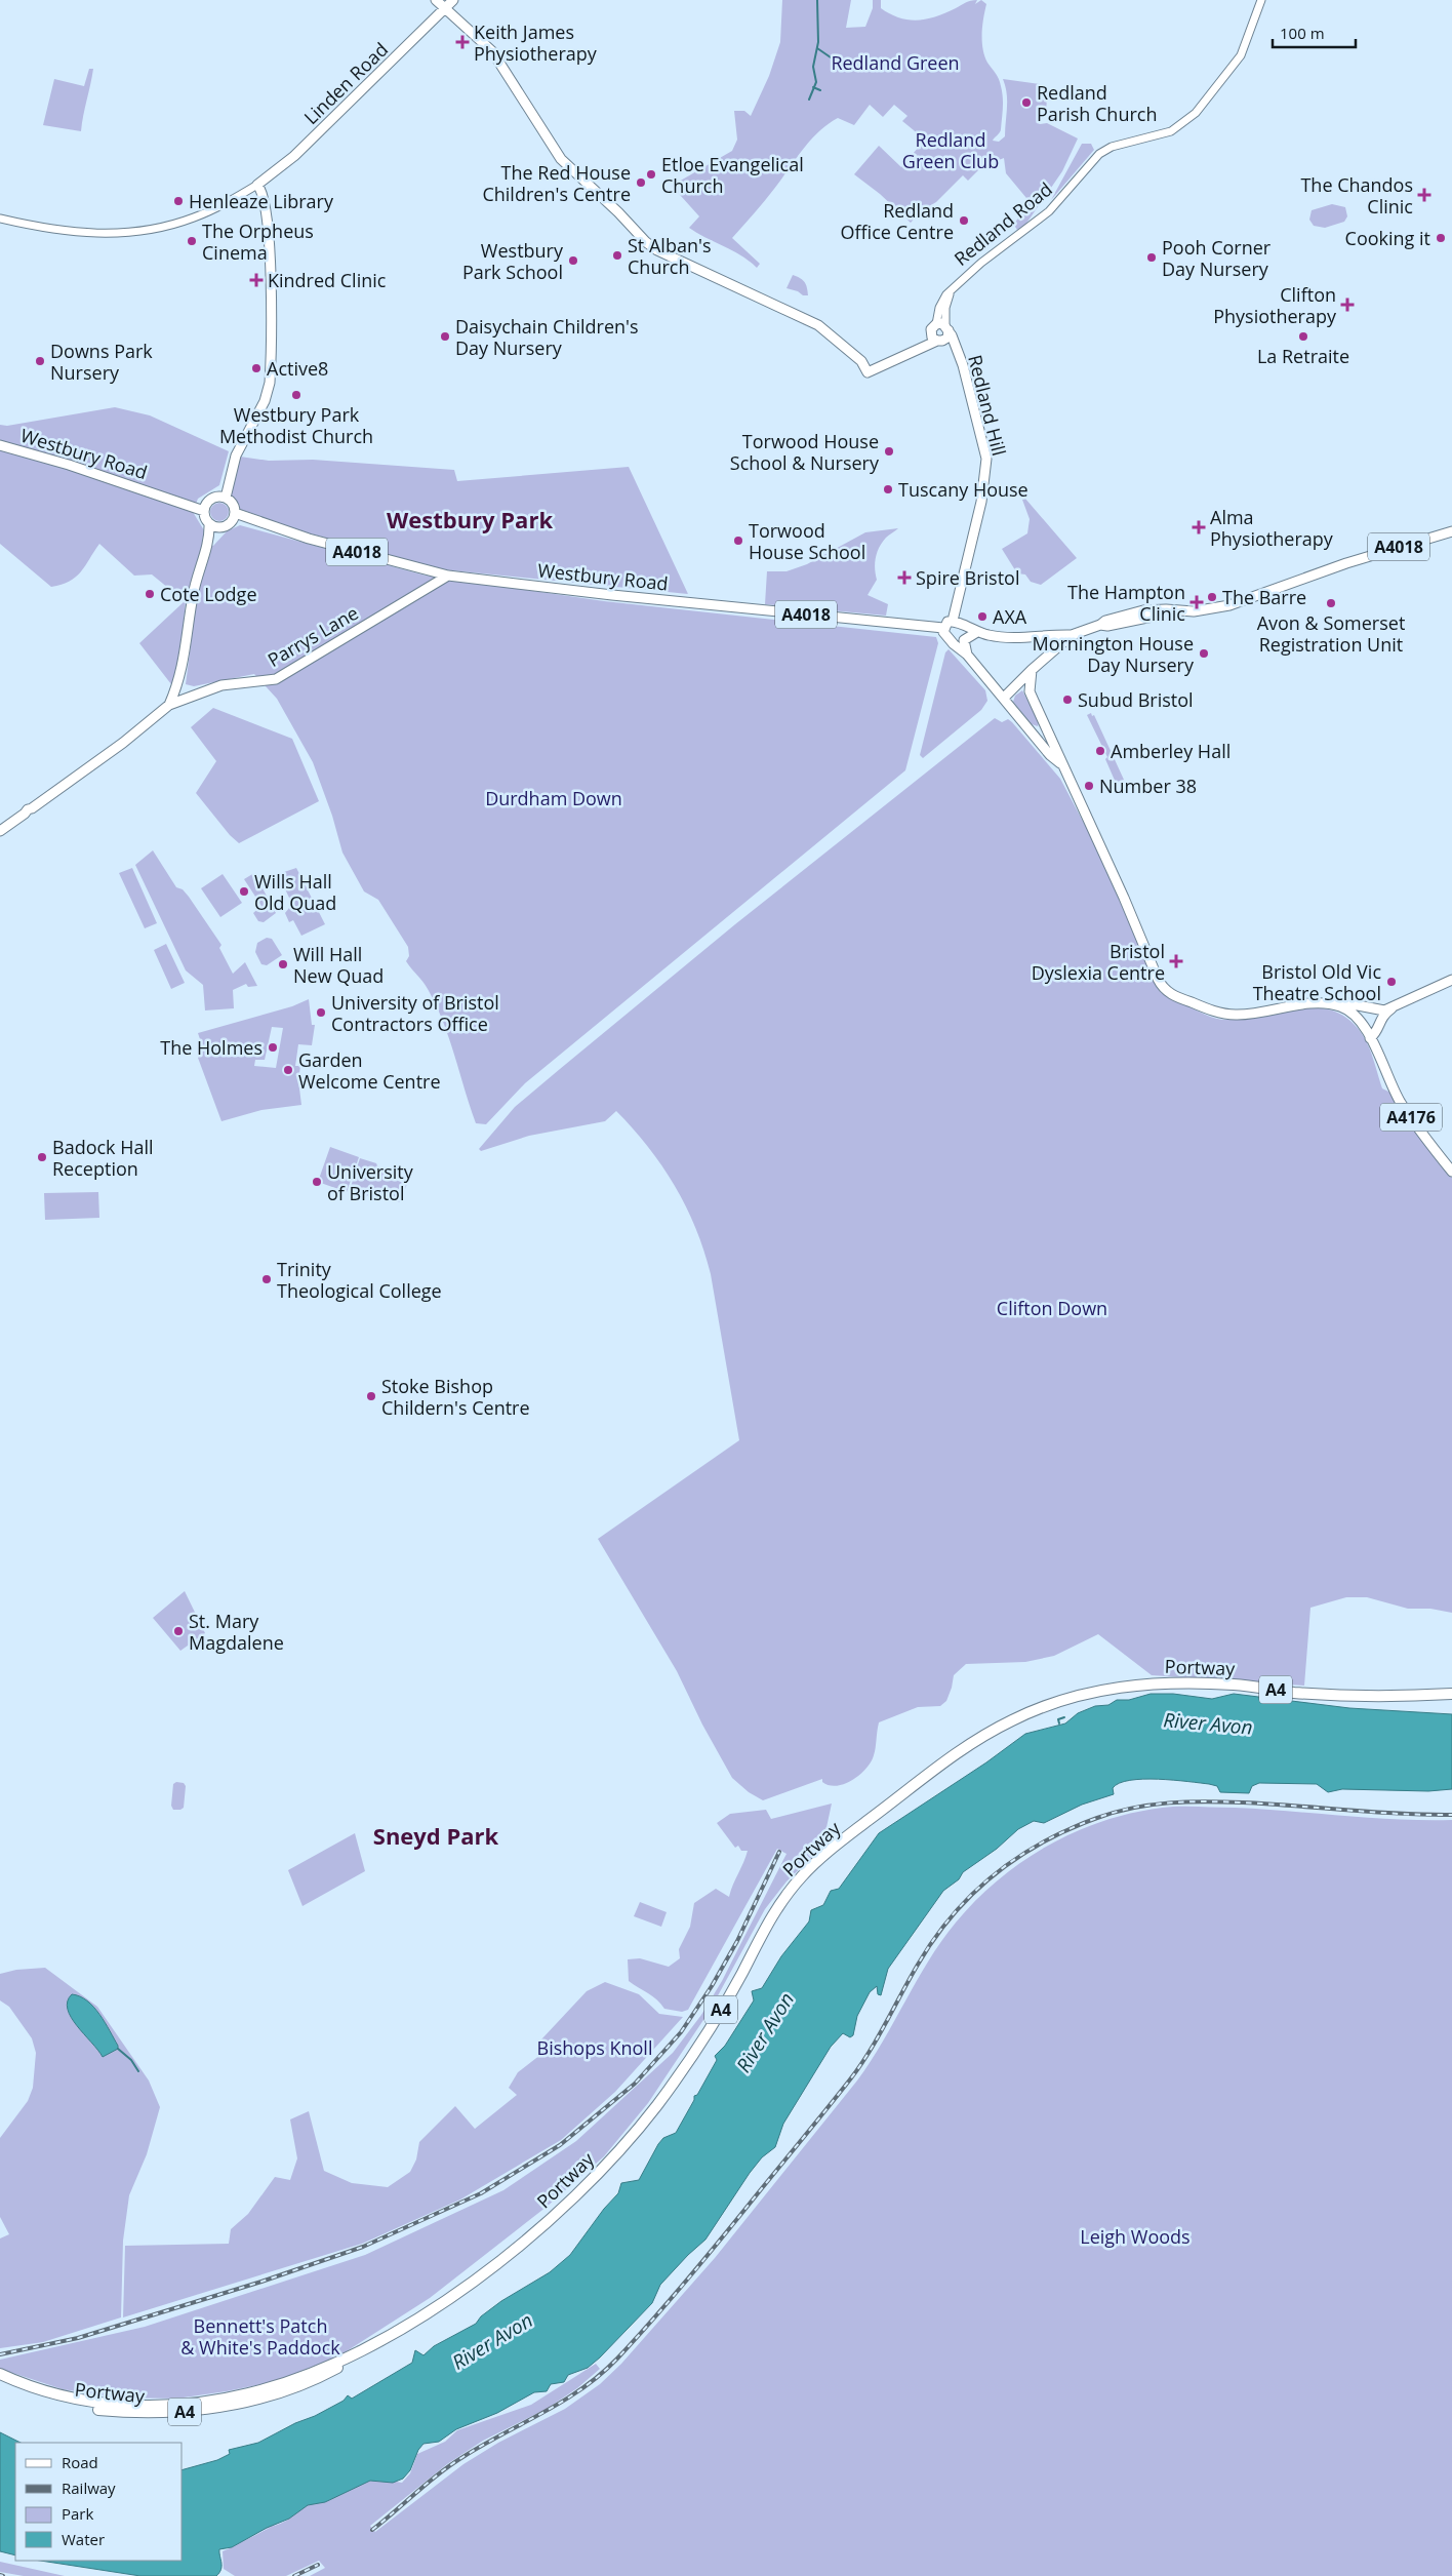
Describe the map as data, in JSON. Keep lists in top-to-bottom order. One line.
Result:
{"streets":{"highway":["Portway","A4"],"main road":["Linden Road","Redland Hill","Westbury Road","A4018","Parrys Lane","A4176"],"street":["Redland Road"]},"crossings":[["Redland Road","Redland Hill"],["Redland Hill","Westbury Road"],["Westbury Road","A4018"],["Westbury Road","Parrys Lane"]],"districts":["Westbury Park","Sneyd Park"],"water":["River Avon"],"parks":["Redland Green","Redland Green Club","Durdham Down","Clifton Down","Bishops Knoll","Leigh Woods","Bennett's Patch & White's Paddock"],"places":{"health":["Keith James Physiotherapy","The Chandos Clinic","Kindred Clinic","Clifton Physiotherapy","Alma Physiotherapy","Spire Bristol","The Hampton Clinic","Bristol Dyslexia Centre"],"other":["Redland Parish Church","Etloe Evangelical Church","The Red House Children's Centre","Henleaze Library","Redland Office Centre","Cooking it","The Orpheus Cinema","St Alban's Church","Pooh Corner Day Nursery","Westbury Park School","Daisychain Children's Day Nursery","La Retraite","Downs Park Nursery","Active8","Westbury Park Methodist Church","Torwood House School & Nursery","Tuscany House","Torwood House School","Cote Lodge","The Barre","Avon & Somerset Registration Unit","AXA","Mornington House Day Nursery","Subud Bristol","Amberley Hall","Number 38","Wills Hall Old Quad","Will Hall New Quad","Bristol Old Vic Theatre School","University of Bristol Contractors Office","The Holmes","Garden Welcome Centre","Badock Hall Reception","University of Bristol","Trinity Theological College","Stoke Bishop Childern's Centre","St. Mary Magdalene"]},"legend":["Road","Railway","Park","Water"],"scale_bar":"100 m"}
